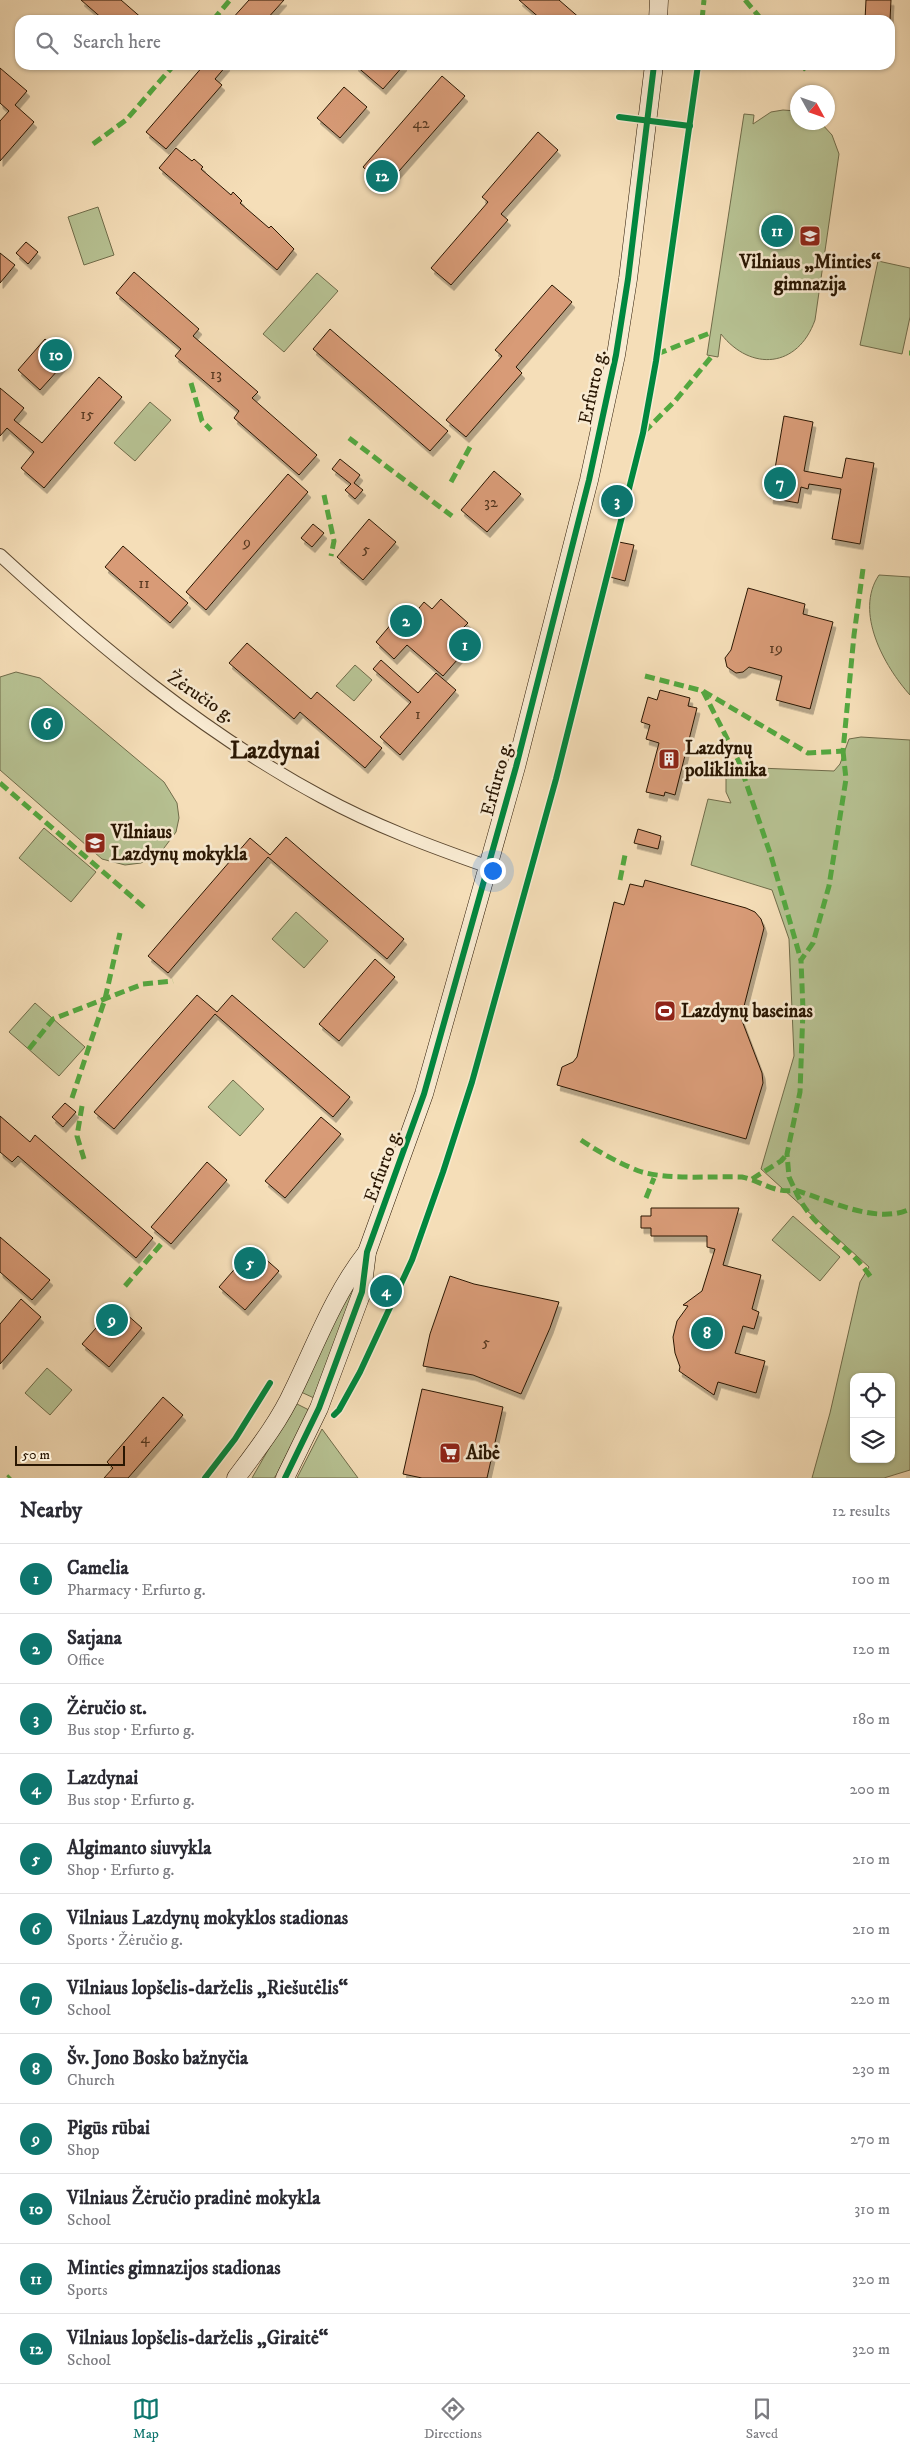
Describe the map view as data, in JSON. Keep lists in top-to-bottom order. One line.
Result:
{"streets":{"street":["Erfurto g.","Žėručio g."]},"crossings":[["Erfurto g.","Žėručio g."]],"districts":["Lazdynai"],"places":{"school or university":["Vilniaus „Minties“ gimnazija","Vilniaus Lazdynų mokykla"],"building":["Lazdynų poliklinika"],"sports":["Lazdynų baseinas"],"supermarket":["Aibė"]},"house_numbers":["42","13","15","32","9","5","11","19","1","5","4"],"scale_bar":"50 m","north":"bottom right","page":{"search":"Search here","pins":["12","11","10","7","3","2","1","6","5","4","9","8"],"scale":"50 m","heading":["Nearby","12 results"],"list":[{"mark":"1","name":"Camelia","note":"Pharmacy · Erfurto g.","value":"100 m"},{"mark":"2","name":"Satjana","note":"Office","value":"120 m"},{"mark":"3","name":"Žėručio st.","note":"Bus stop · Erfurto g.","value":"180 m"},{"mark":"4","name":"Lazdynai","note":"Bus stop · Erfurto g.","value":"200 m"},{"mark":"5","name":"Algimanto siuvykla","note":"Shop · Erfurto g.","value":"210 m"},{"mark":"6","name":"Vilniaus Lazdynų mokyklos stadionas","note":"Sports · Žėručio g.","value":"210 m"},{"mark":"7","name":"Vilniaus lopšelis-darželis „Riešutėlis“","note":"School","value":"220 m"},{"mark":"8","name":"Šv. Jono Bosko bažnyčia","note":"Church","value":"230 m"},{"mark":"9","name":"Pigūs rūbai","note":"Shop","value":"270 m"},{"mark":"10","name":"Vilniaus Žėručio pradinė mokykla","note":"School","value":"310 m"},{"mark":"11","name":"Minties gimnazijos stadionas","note":"Sports","value":"320 m"},{"mark":"12","name":"Vilniaus lopšelis-darželis „Giraitė“","note":"School","value":"320 m"}],"nav":["Map","Directions","Saved"]}}
